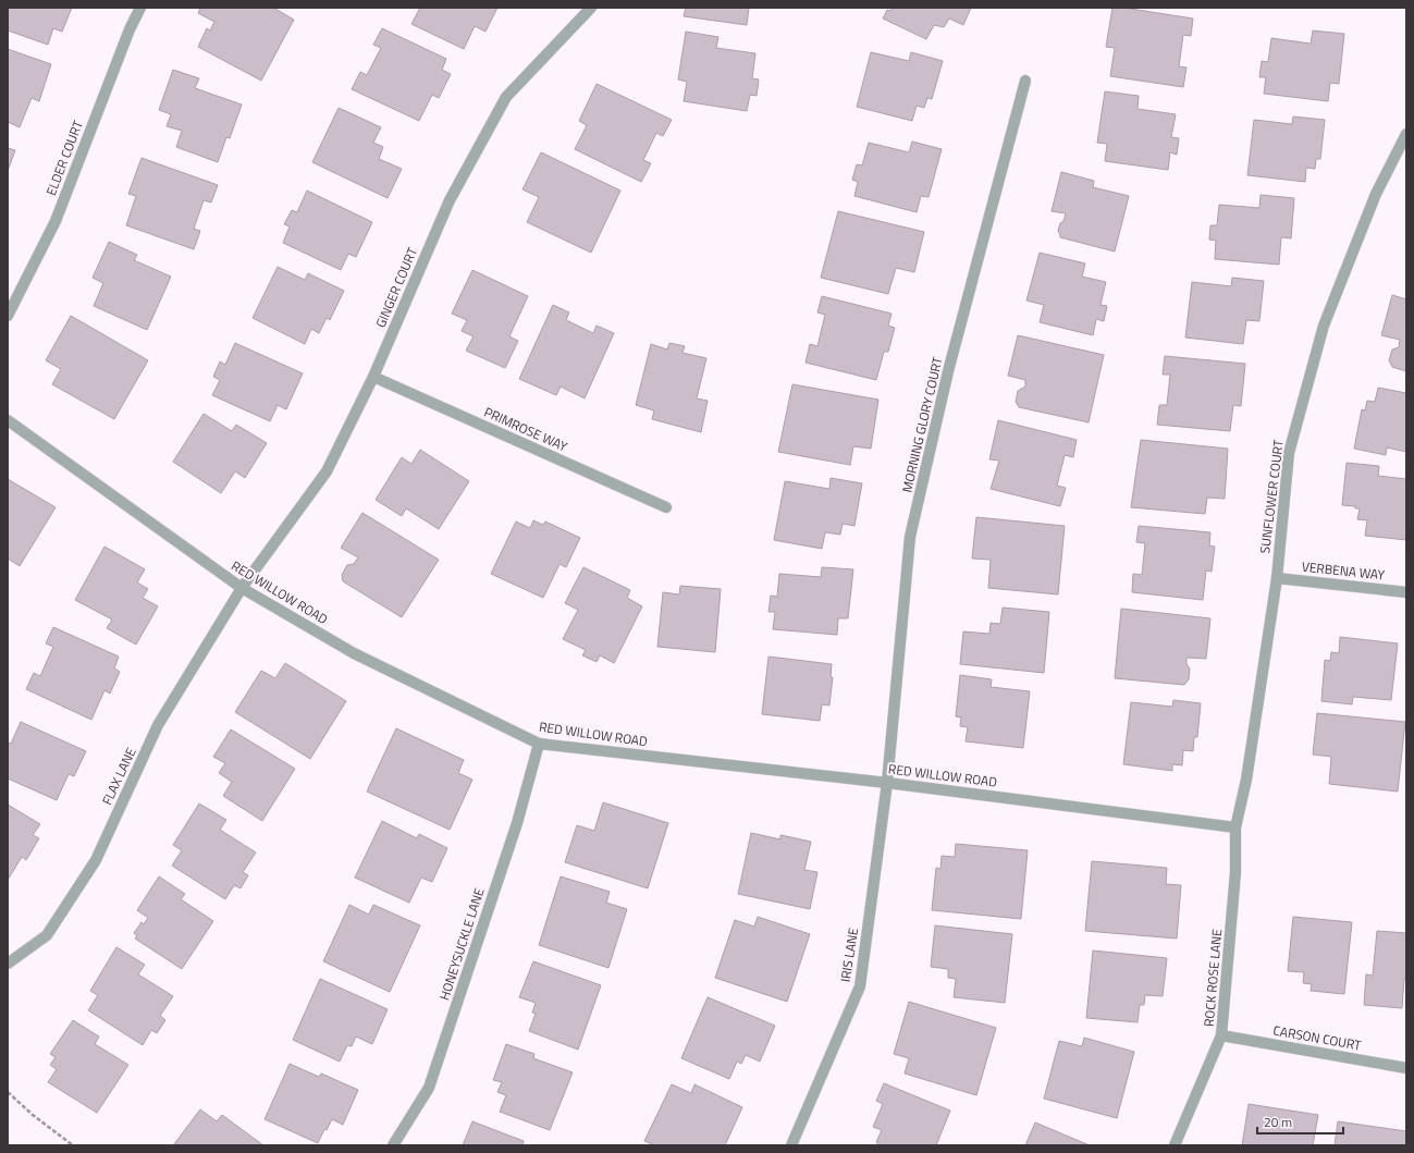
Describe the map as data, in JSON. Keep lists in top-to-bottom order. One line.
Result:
{"streets":{"street":["ELDER COURT","GINGER COURT","MORNING GLORY COURT","PRIMROSE WAY","SUNFLOWER COURT","VERBENA WAY","RED WILLOW ROAD","FLAX LANE","HONEYSUCKLE LANE","IRIS LANE","ROCK ROSE LANE","CARSON COURT"]},"crossings":[["GINGER COURT","PRIMROSE WAY"],["GINGER COURT","RED WILLOW ROAD"],["GINGER COURT","FLAX LANE"],["MORNING GLORY COURT","RED WILLOW ROAD"],["MORNING GLORY COURT","IRIS LANE"],["SUNFLOWER COURT","VERBENA WAY"],["SUNFLOWER COURT","RED WILLOW ROAD"],["SUNFLOWER COURT","ROCK ROSE LANE"],["RED WILLOW ROAD","FLAX LANE"],["RED WILLOW ROAD","HONEYSUCKLE LANE"],["RED WILLOW ROAD","IRIS LANE"],["RED WILLOW ROAD","ROCK ROSE LANE"],["ROCK ROSE LANE","CARSON COURT"]],"scale_bar":"20 m"}
